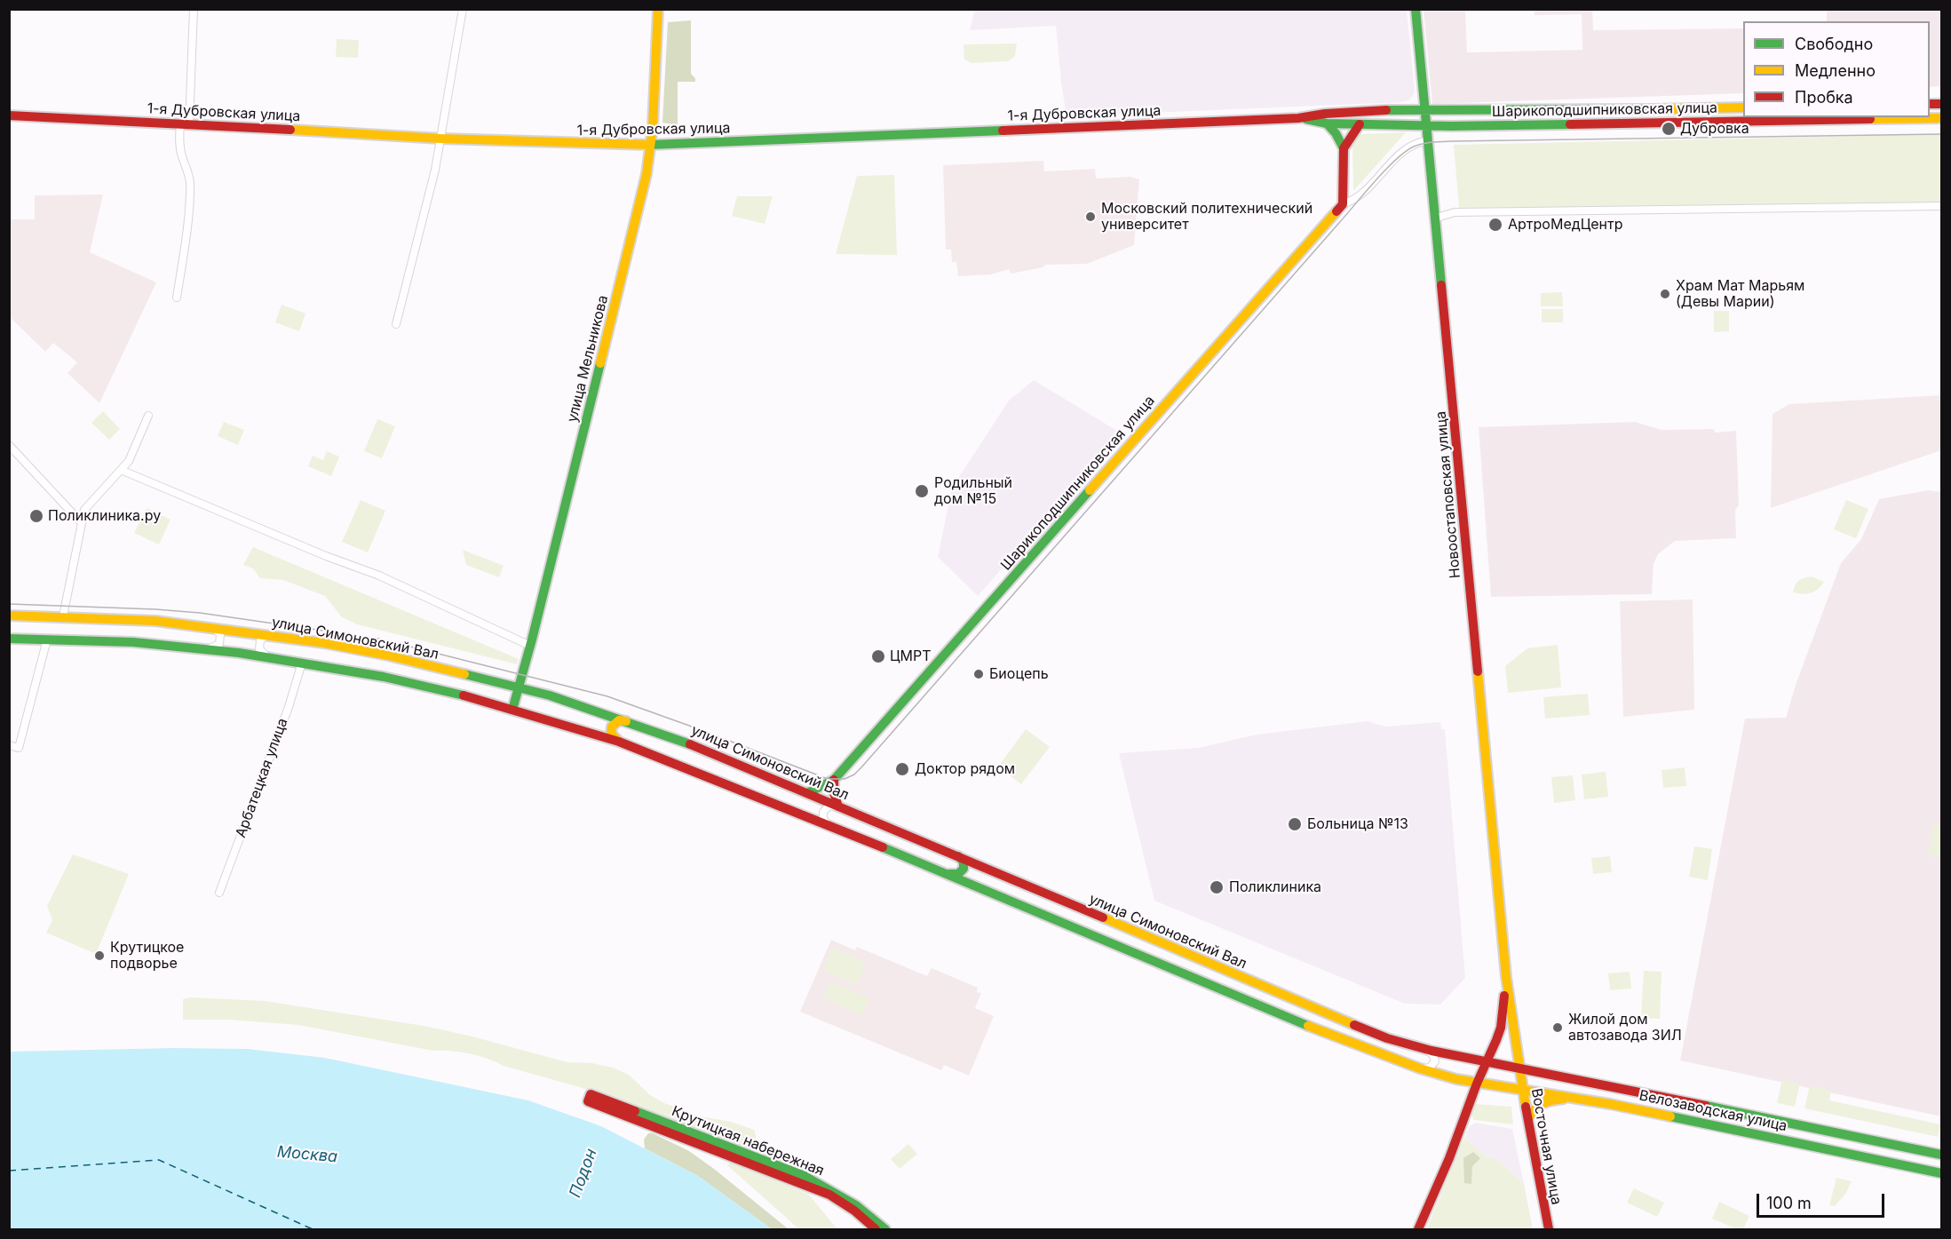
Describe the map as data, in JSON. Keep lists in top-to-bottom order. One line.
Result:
{"streets":{"main road":["Шарикоподшипниковская улица","1-я Дубровская улица","улица Мельникова","Новоостаповская улица","улица Симоновский Вал","Велозаводская улица","Крутицкая набережная","Восточная улица"],"street":["Арбатецкая улица"]},"crossings":[["Шарикоподшипниковская улица","1-я Дубровская улица"],["Шарикоподшипниковская улица","Новоостаповская улица"],["1-я Дубровская улица","улица Мельникова"],["1-я Дубровская улица","Новоостаповская улица"],["улица Мельникова","улица Симоновский Вал"],["Новоостаповская улица","улица Симоновский Вал"],["Новоостаповская улица","Велозаводская улица"],["Новоостаповская улица","Восточная улица"],["улица Симоновский Вал","Велозаводская улица"],["Велозаводская улица","Восточная улица"]],"water":["Москва","Подон"],"places":["Дубровка","Московский политехнический университет","АртроМедЦентр","Храм Мат Марьям (Девы Марии)","Родильный дом №15","Поликлиника.ру","ЦМРТ","Биоцепь","Доктор рядом","Больница №13","Поликлиника","Крутицкое подворье","Жилой дом автозавода ЗИЛ"],"legend":["Свободно","Медленно","Пробка"],"scale_bar":"100 m"}
